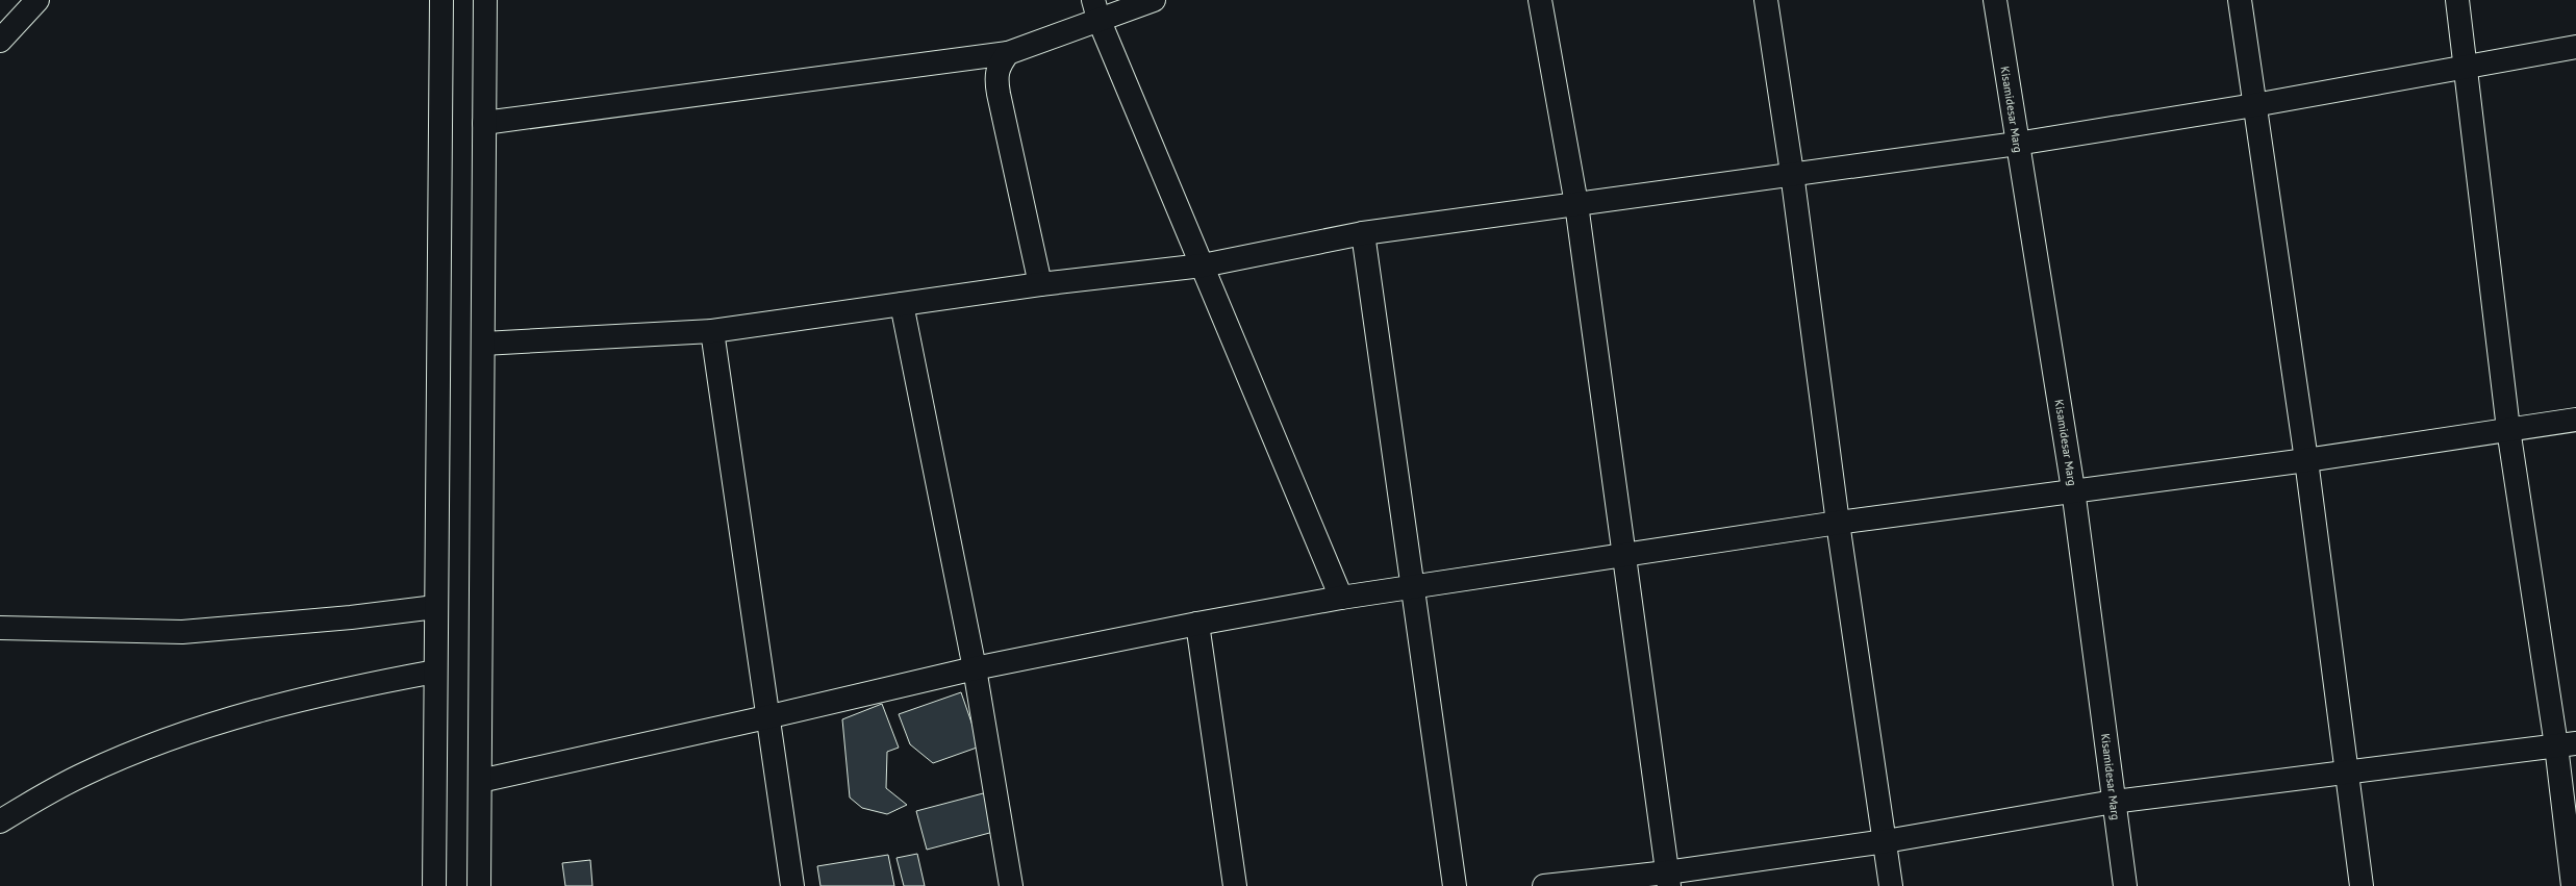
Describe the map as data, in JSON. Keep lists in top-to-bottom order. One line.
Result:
{"streets":{"street":["Kisamidesar Marg"]}}
